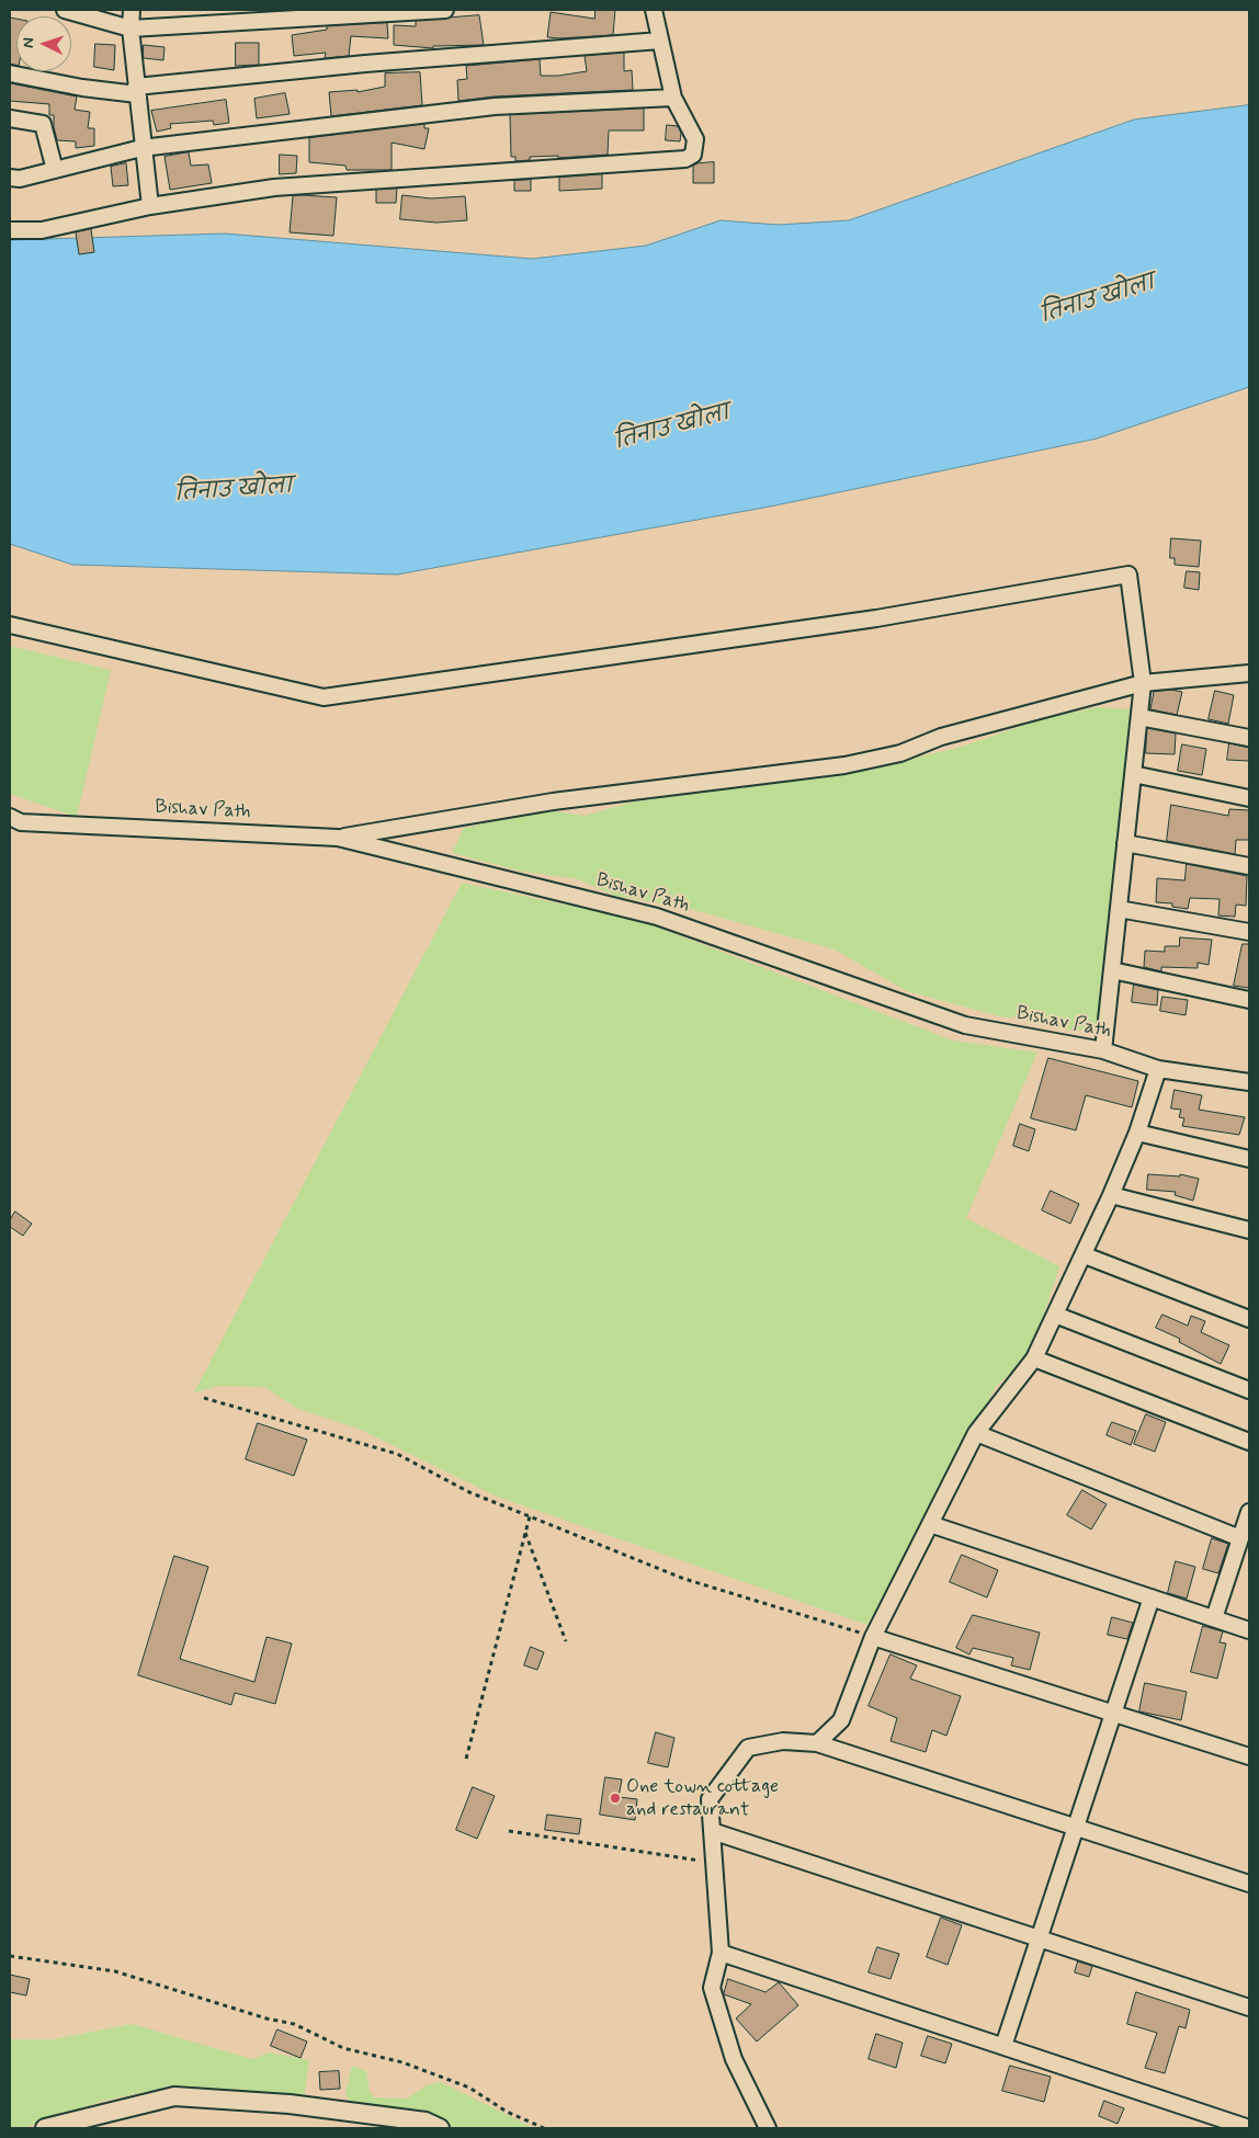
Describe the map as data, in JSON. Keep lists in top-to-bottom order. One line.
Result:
{"streets":{"street":["Bishav Path"]},"water":["तिनाउ खोला"],"places":["One town cottage and restaurant"],"north":"left"}
